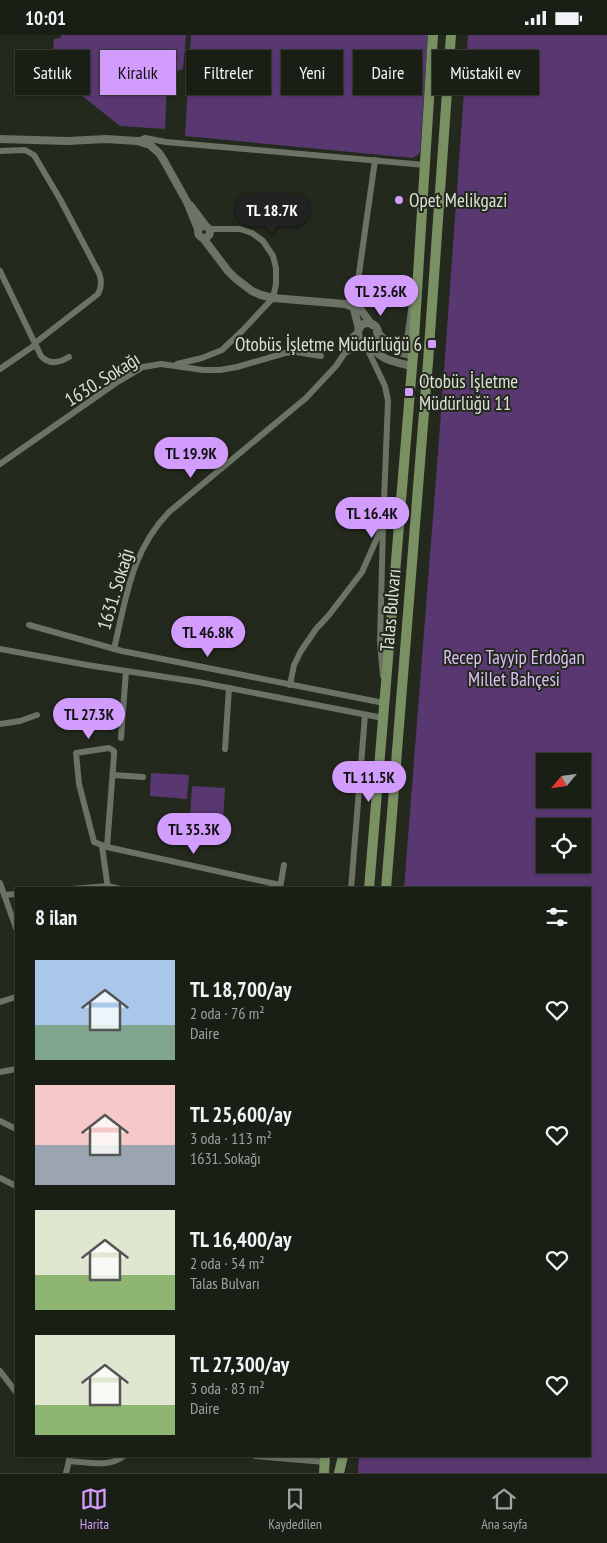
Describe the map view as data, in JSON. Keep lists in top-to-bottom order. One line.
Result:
{"streets":{"main road":["Talas Bulvarı"],"street":["1630. Sokağı","1631. Sokağı"]},"parks":["Recep Tayyip Erdoğan Millet Bahçesi"],"places":{"other":["Opet Melikgazi"],"transit":["Otobüs İşletme Müdürlüğü 6","Otobüs İşletme Müdürlüğü 11"]},"north":"bottom left","page":{"status":"10:01","chip":["Satılık","Kiralık","Filtreler","Yeni","Daire","Müstakil ev"],"price":["TL 18.7K","TL 25.6K","TL 19.9K","TL 16.4K","TL 46.8K","TL 27.3K","TL 11.5K","TL 35.3K"],"heading":"8 ilan","list":[{"name":"TL 18,700/ay","note":"2 oda · 76 m² · Daire"},{"name":"TL 25,600/ay","note":"3 oda · 113 m² · 1631. Sokağı"},{"name":"TL 16,400/ay","note":"2 oda · 54 m² · Talas Bulvarı"},{"name":"TL 27,300/ay","note":"3 oda · 83 m² · Daire"}],"tabs":["Harita","Kaydedilen","Ana sayfa"]}}
